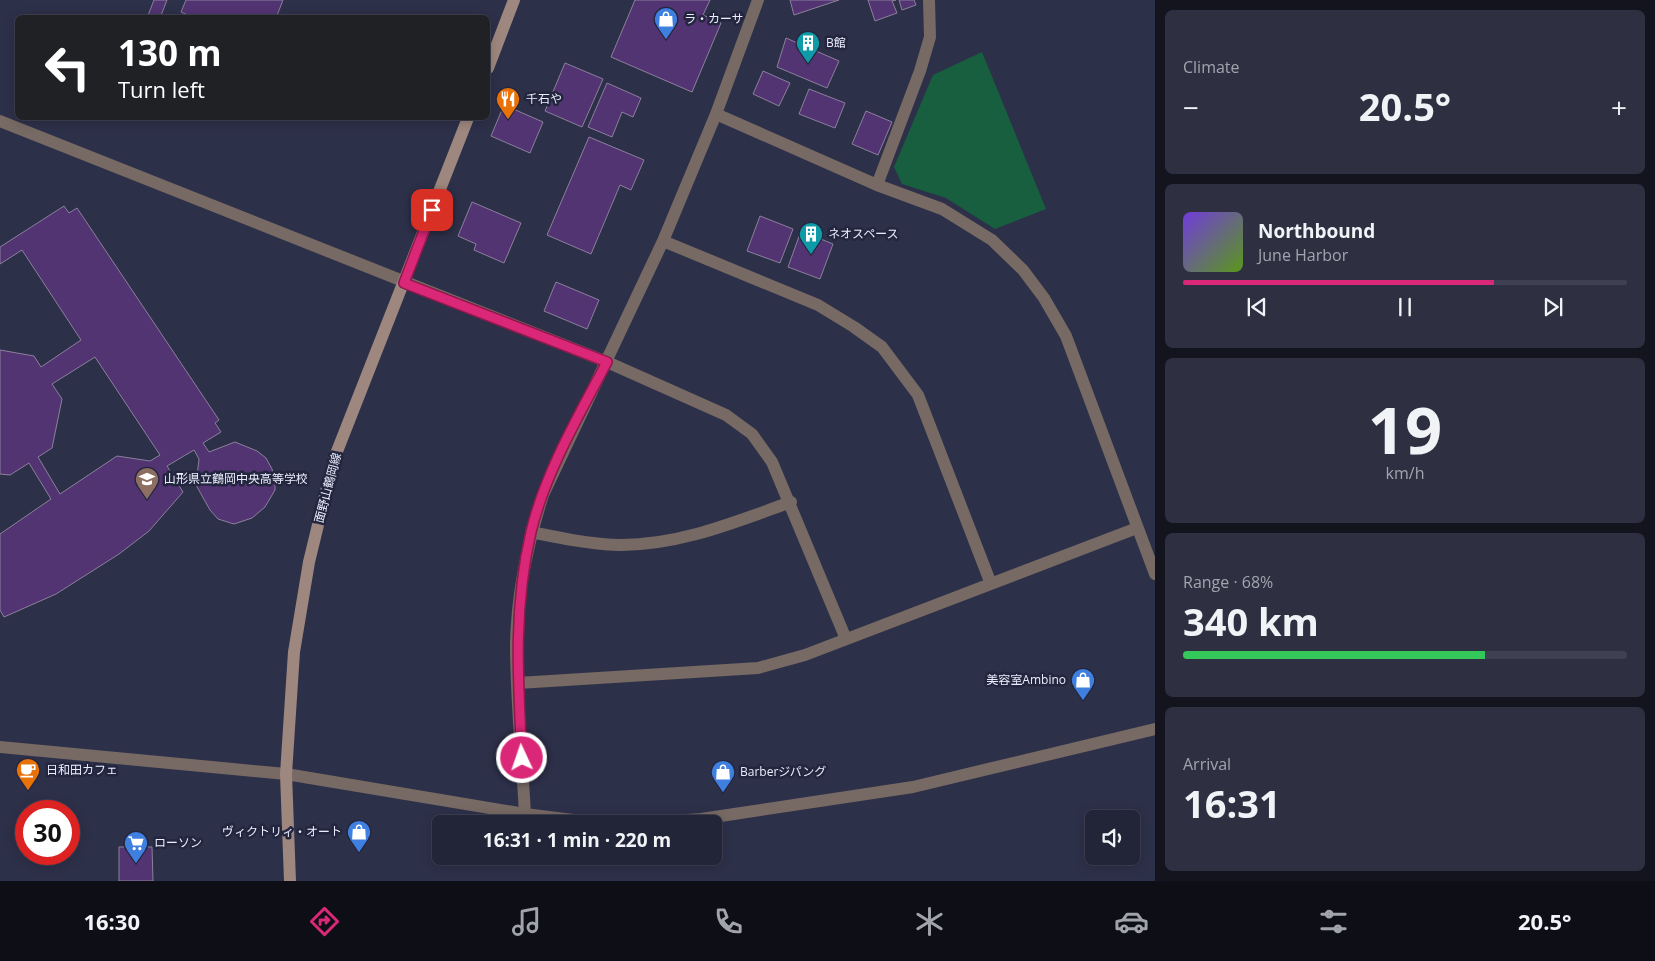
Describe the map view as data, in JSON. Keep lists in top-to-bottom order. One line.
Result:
{"streets":{"main road":["面野山鶴岡線"]},"places":{"shop":["ラ・カーサ","美容室Ambino","Barberジパング","ヴィクトリィ・オート"],"building":["B館","ネオスペース"],"restaurant":["千石や"],"school or university":["山形県立鶴岡中央高等学校"],"cafe":["日和田カフェ"],"supermarket":["ローソン"]},"page":{"tile":["Climate",["19","km/h"],["Range · 68%","340 km"],["Arrival","16:31"]],"turn":["130 m","Turn left"],"heat":["−","20.5°","+"],"song":["Northbound","June Harbor"],"limit":"30","trip":"16:31 · 1 min · 220 m","tabs":["16:30","20.5°"]}}
